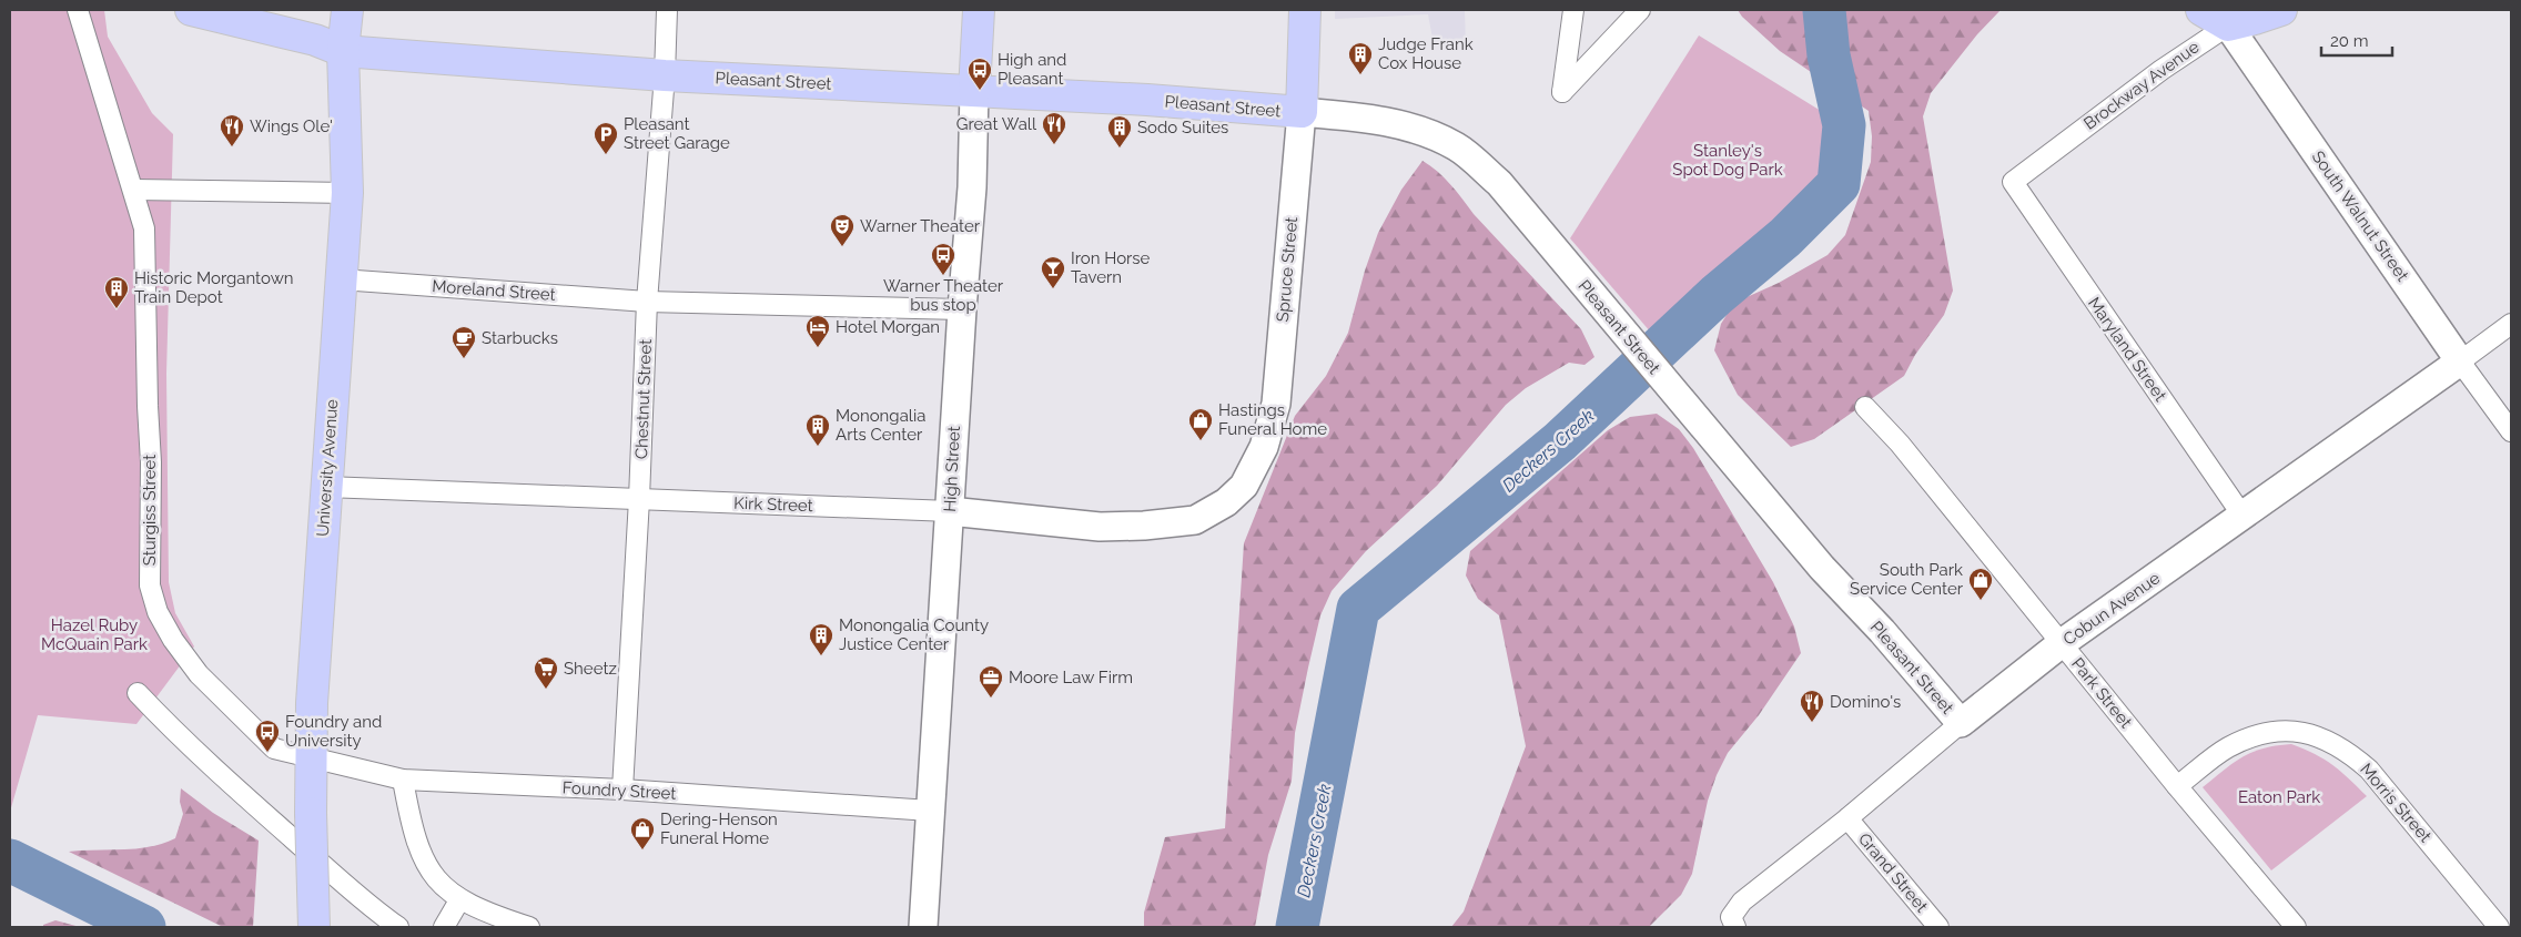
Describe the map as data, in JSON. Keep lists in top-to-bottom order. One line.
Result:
{"streets":{"main road":["Pleasant Street","Brockway Avenue","South Walnut Street","Spruce Street","University Avenue","High Street"],"street":["Moreland Street","Maryland Street","Chestnut Street","Kirk Street","Sturgiss Street","Cobun Avenue","Park Street","Foundry Street","Morris Street","Grand Street"]},"crossings":[["Pleasant Street","Spruce Street"],["Pleasant Street","Chestnut Street"],["Pleasant Street","University Avenue"],["Pleasant Street","High Street"],["Pleasant Street","Cobun Avenue"],["Brockway Avenue","South Walnut Street"],["Brockway Avenue","Maryland Street"],["South Walnut Street","Cobun Avenue"],["Spruce Street","Kirk Street"],["Moreland Street","Chestnut Street"],["Moreland Street","University Avenue"],["Moreland Street","High Street"],["Maryland Street","Cobun Avenue"],["Chestnut Street","Kirk Street"],["Chestnut Street","Foundry Street"],["University Avenue","Kirk Street"],["University Avenue","Sturgiss Street"],["University Avenue","Foundry Street"],["High Street","Kirk Street"],["High Street","Foundry Street"],["Sturgiss Street","Foundry Street"],["Cobun Avenue","Park Street"],["Cobun Avenue","Grand Street"],["Park Street","Morris Street"]],"water":["Deckers Creek"],"parks":["Stanley's Spot Dog Park","Hazel Ruby McQuain Park","Eaton Park"],"places":{"building":["Judge Frank Cox House","Sodo Suites","Historic Morgantown Train Depot","Monongalia Arts Center","Monongalia County Justice Center"],"bus stop":["High and Pleasant","Warner Theater bus stop","Foundry and University"],"restaurant":["Great Wall","Wings Ole'","Domino's"],"parking":["Pleasant Street Garage"],"theatre":["Warner Theater"],"bar":["Iron Horse Tavern"],"hotel":["Hotel Morgan"],"cafe":["Starbucks"],"shop":["Hastings Funeral Home","South Park Service Center","Dering-Henson Funeral Home"],"supermarket":["Sheetz"],"office":["Moore Law Firm"]},"scale_bar":"20 m"}
